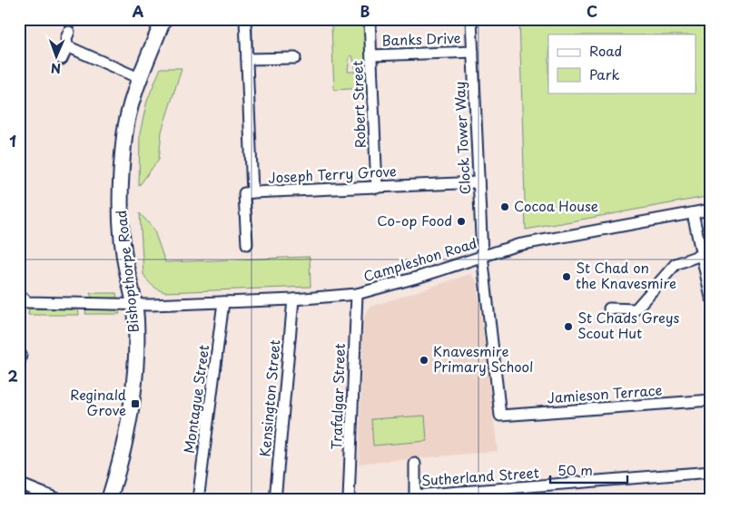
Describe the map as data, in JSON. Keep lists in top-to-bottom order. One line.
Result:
{"streets":{"street":["Banks Drive","Robert Street","Clock Tower Way","Joseph Terry Grove","Campleshon Road","Bishopthorpe Road","Jamieson Terrace","Trafalgar Street","Kensington Street","Montague Street","Sutherland Street"]},"crossings":[["Banks Drive","Robert Street"],["Banks Drive","Clock Tower Way"],["Robert Street","Joseph Terry Grove"],["Clock Tower Way","Joseph Terry Grove"],["Clock Tower Way","Campleshon Road"],["Clock Tower Way","Jamieson Terrace"],["Campleshon Road","Bishopthorpe Road"],["Campleshon Road","Trafalgar Street"],["Campleshon Road","Kensington Street"],["Campleshon Road","Montague Street"]],"places":{"other":["Cocoa House","Co-op Food","St Chad on the Knavesmire","St Chads Greys Scout Hut","Knavesmire Primary School"],"transit":["Reginald Grove"]},"legend":["Road","Park"],"scale_bar":"50 m","north":"bottom","grid":{"columns":["A","B","C"],"rows":["1","2"]}}
